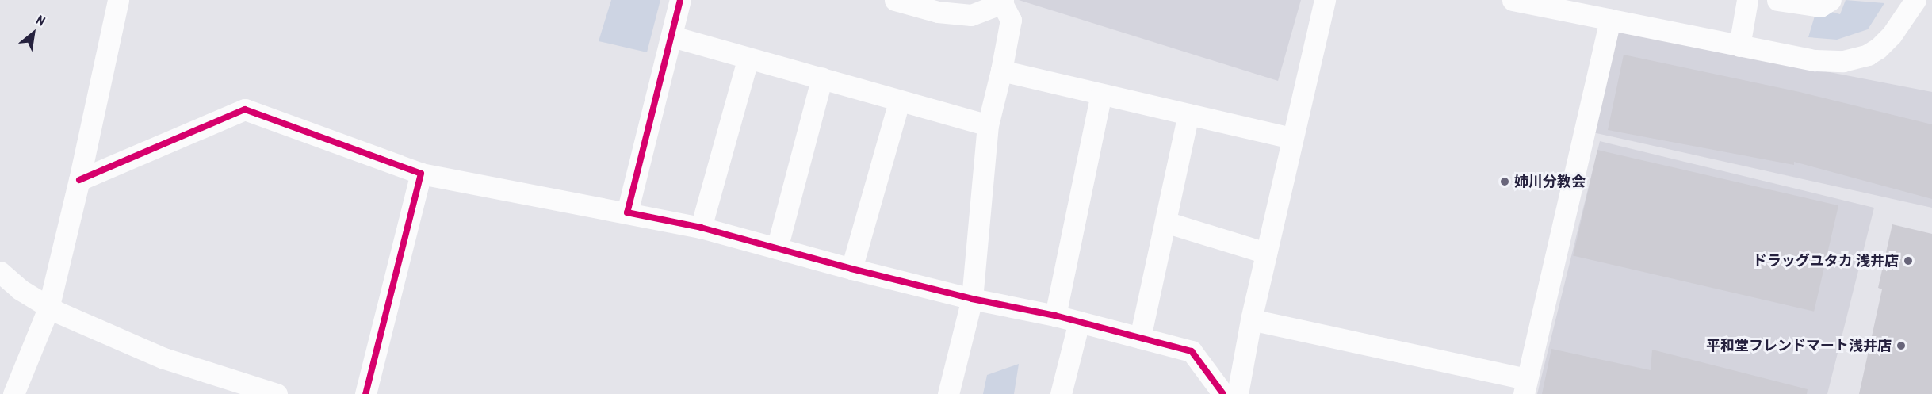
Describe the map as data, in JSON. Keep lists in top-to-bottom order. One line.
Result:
{"places":["姉川分教会","ドラッグユタカ 浅井店","平和堂フレンドマート浅井店"],"north":"top right"}
